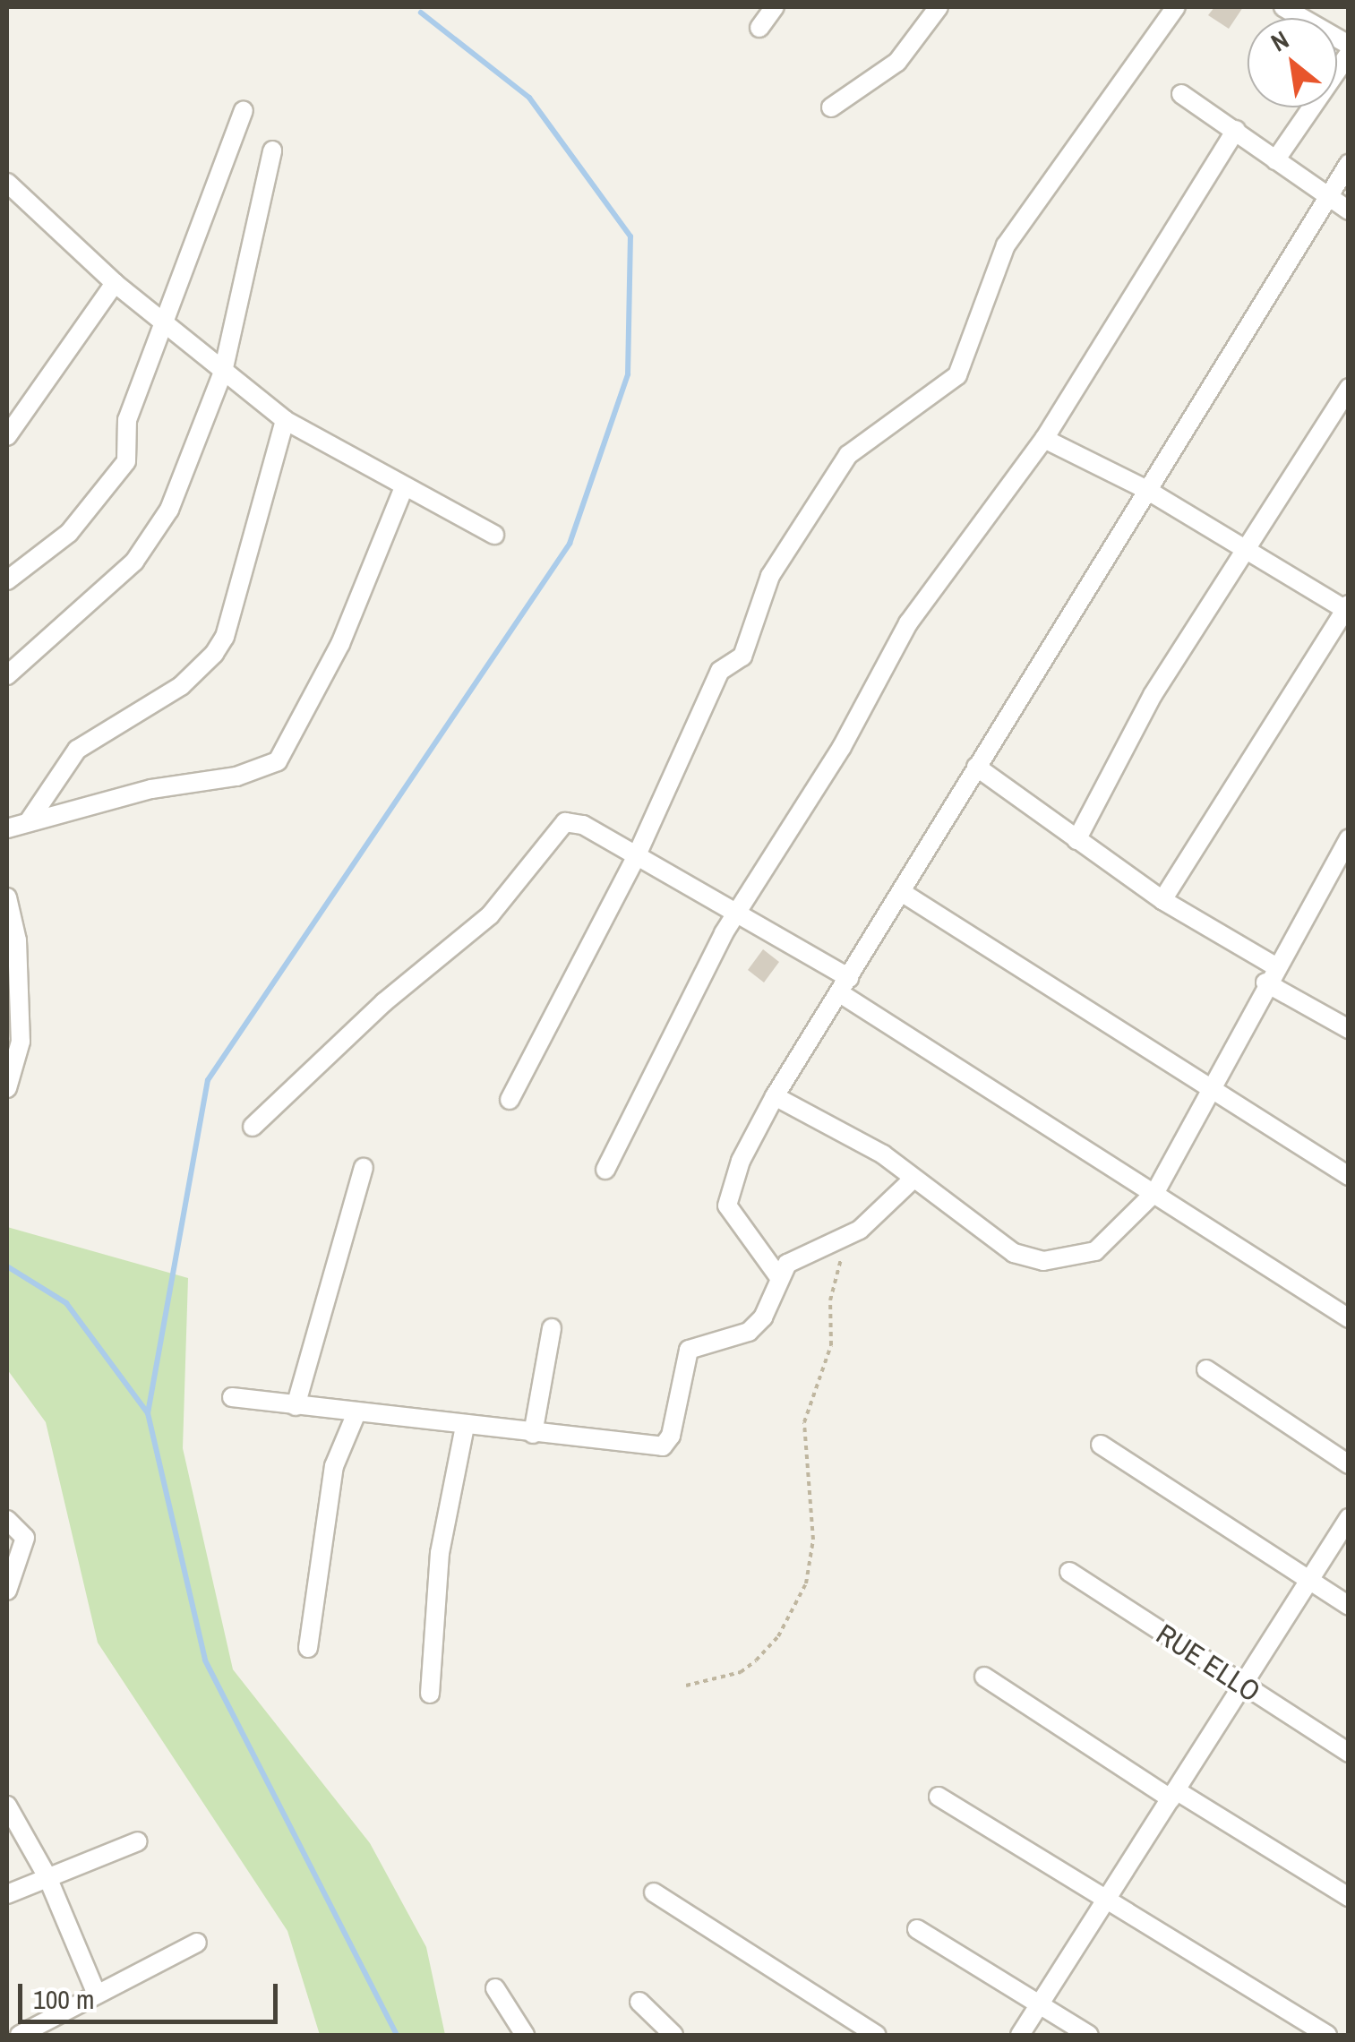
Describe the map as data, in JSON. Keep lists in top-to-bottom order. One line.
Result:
{"streets":{"street":["RUE ELLO"]},"scale_bar":"100 m","north":"top left"}
